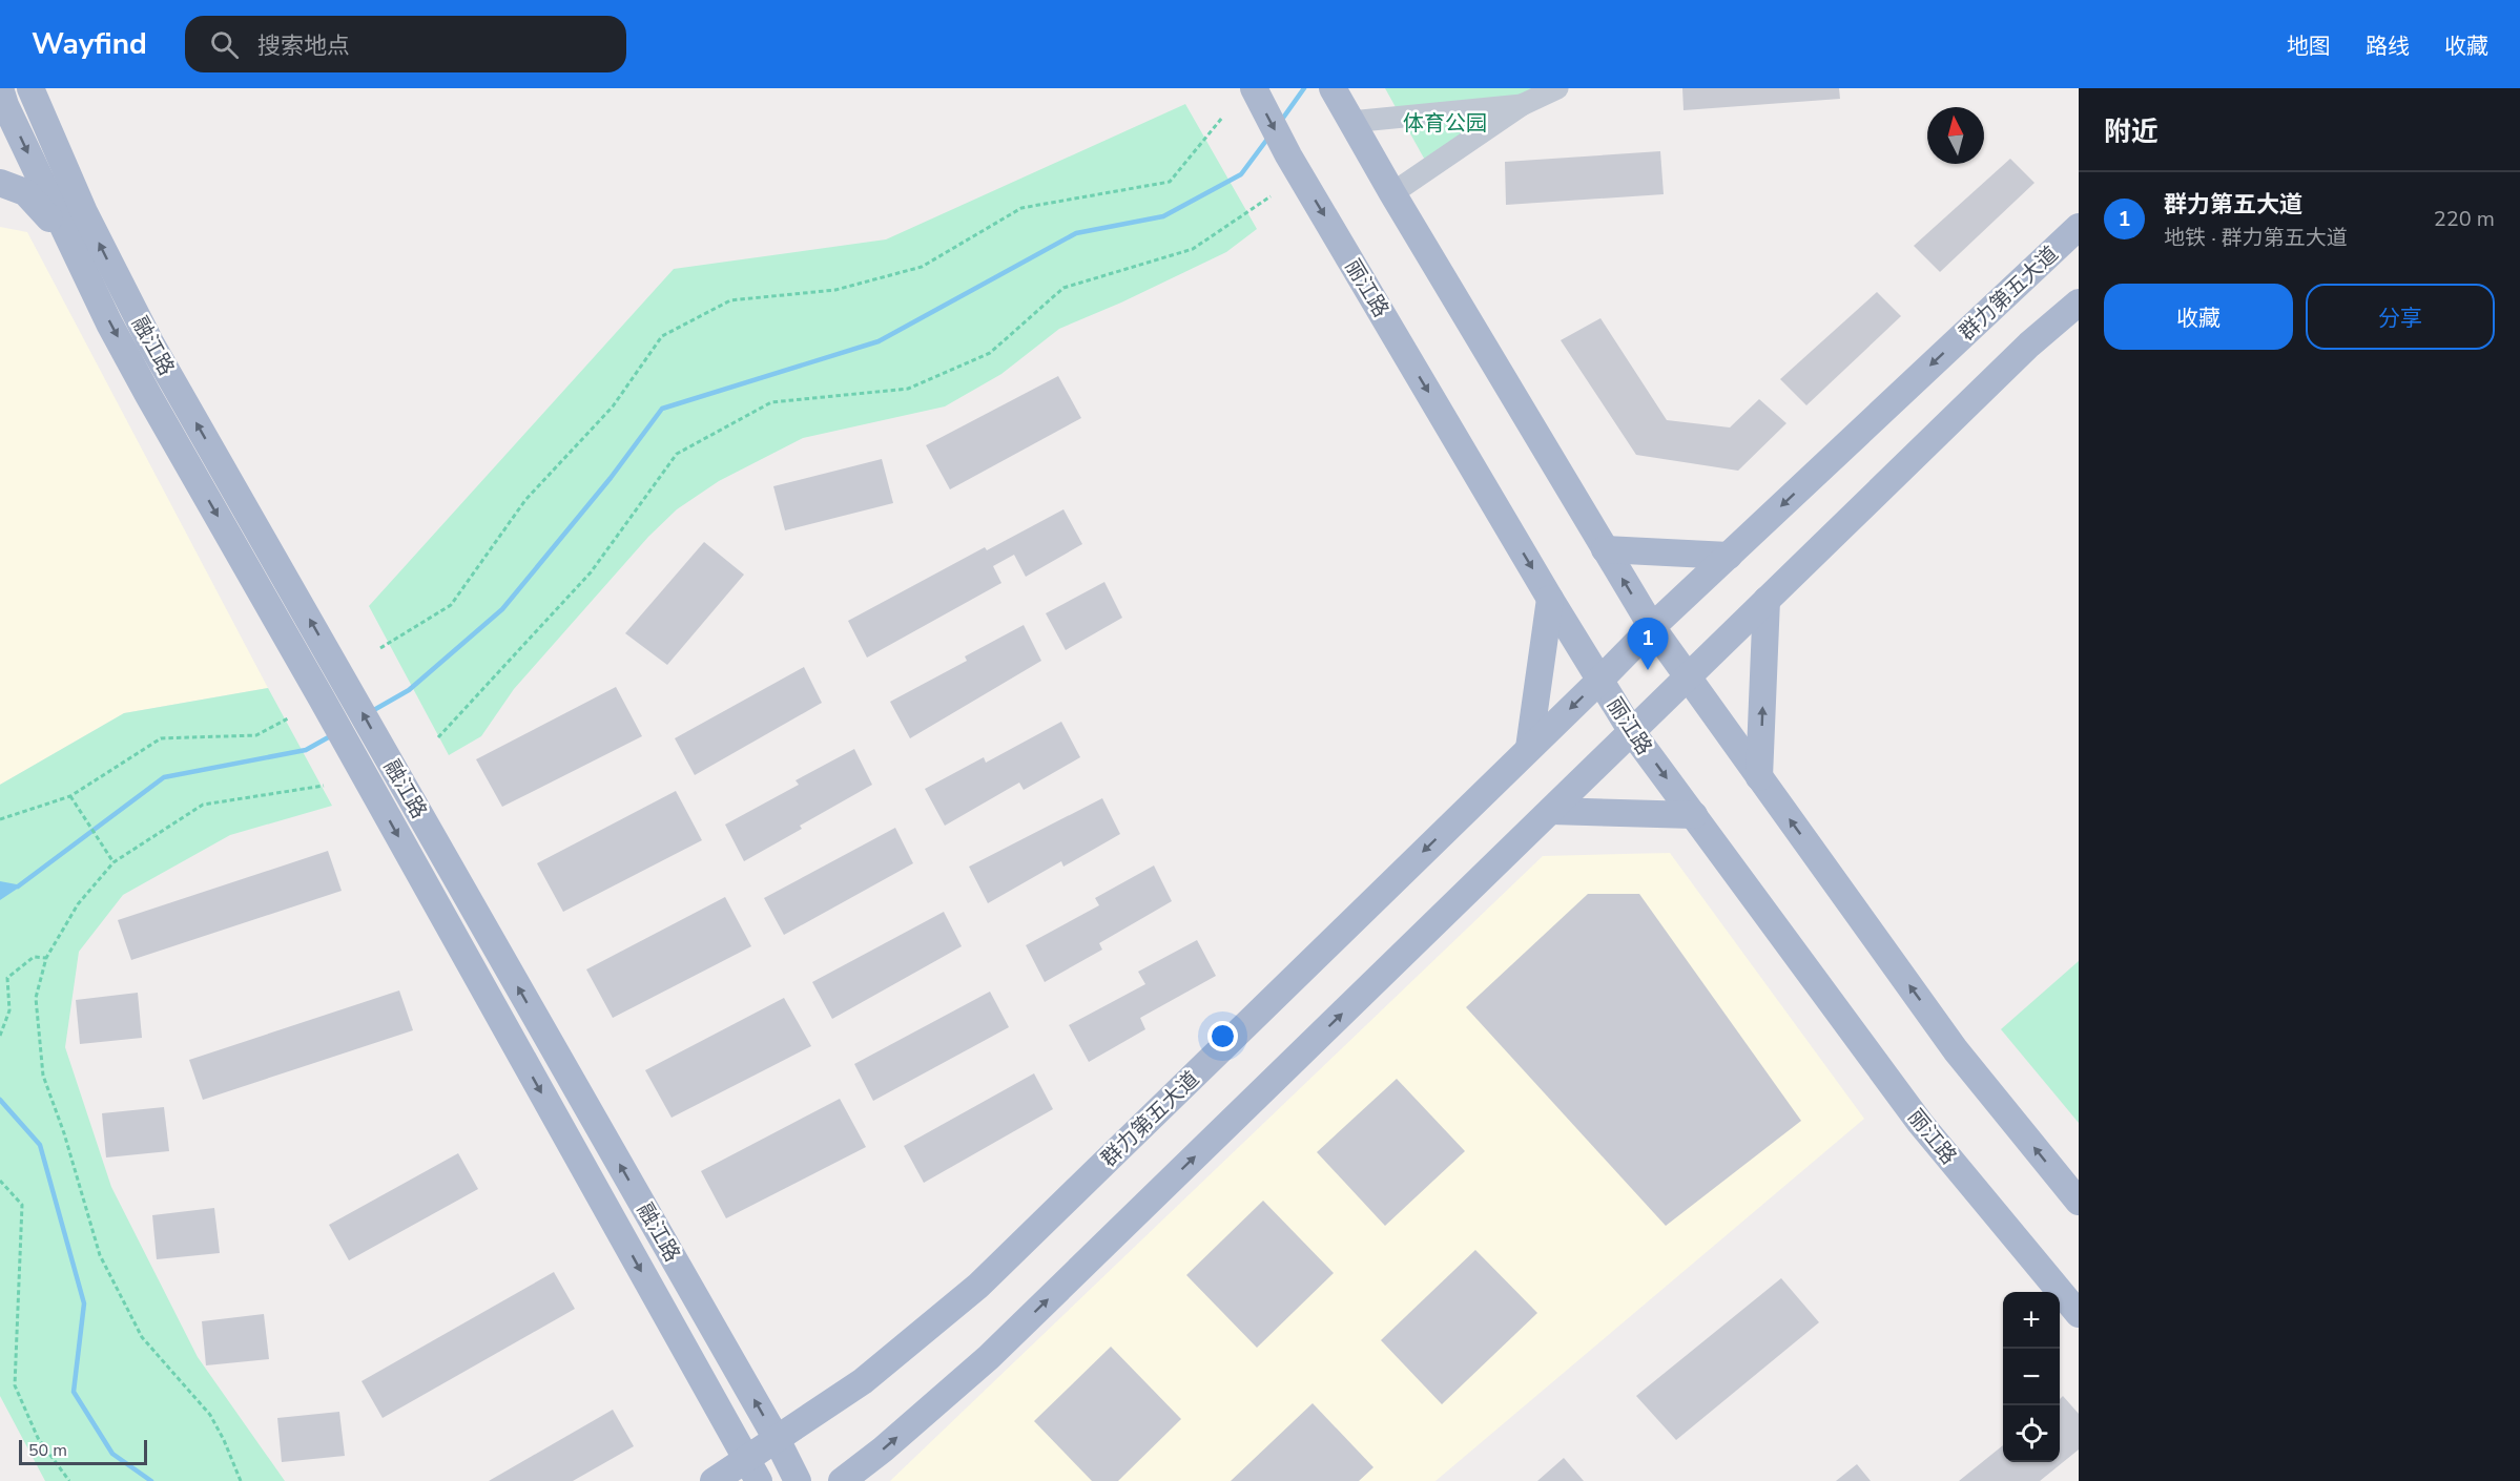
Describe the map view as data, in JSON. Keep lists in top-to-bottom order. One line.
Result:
{"streets":{"main road":["丽江路","群力第五大道","融江路"]},"crossings":[["丽江路","群力第五大道"],["群力第五大道","融江路"]],"parks":["体育公园"],"scale_bar":"50 m","north":"top","page":{"header":"Wayfind","search":"搜索地点","nav":["地图","路线","收藏"],"heading":"附近","list":[{"mark":"1","name":"群力第五大道","note":"地铁 · 群力第五大道","value":"220 m"}],"buttons":["收藏","分享"],"pins":"1","map_buttons":["+","−"],"scale":"50 m"}}
